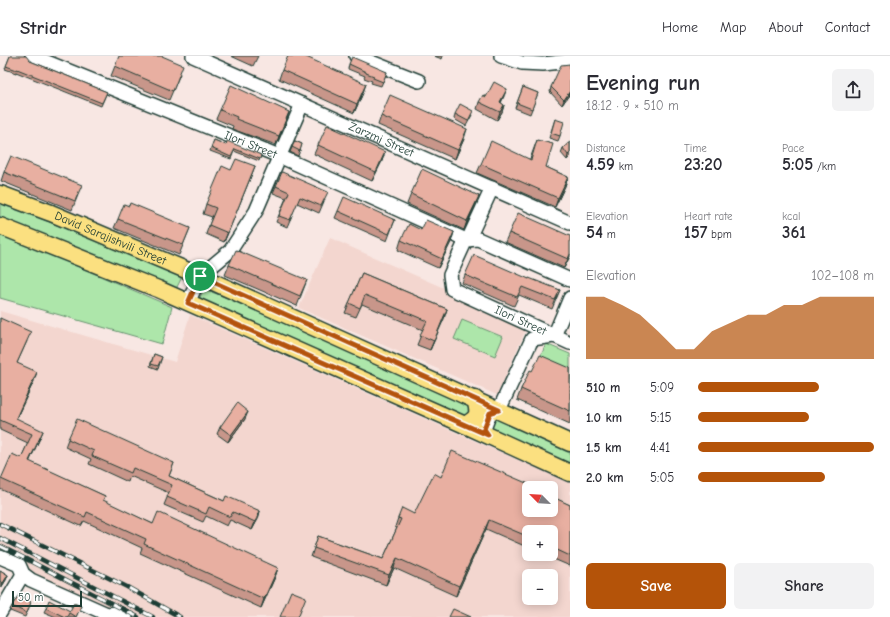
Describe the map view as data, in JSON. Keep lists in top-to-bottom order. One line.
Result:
{"streets":{"main road":["David Sarajishvili Street"],"street":["Zarzmi Street","Ilori Street"]},"scale_bar":"50 m","north":"top left","page":{"header":"Stridr","nav":["Home","Map","About","Contact"],"heading":["Evening run","18:12 · 9 × 510 m"],"stats":[["Distance","4.59 km"],["Time","23:20"],["Pace","5:05 /km"],["Elevation","54 m"],["Heart rate","157 bpm"],["kcal","361"]],"chart":["Elevation","102–108 m"],"list":[{"name":"510 m","note":"5:09"},{"name":"1.0 km","note":"5:15"},{"name":"1.5 km","note":"4:41"},{"name":"2.0 km","note":"5:05"}],"map_buttons":["+","−"],"buttons":["Save","Share"],"scale":"50 m"}}
